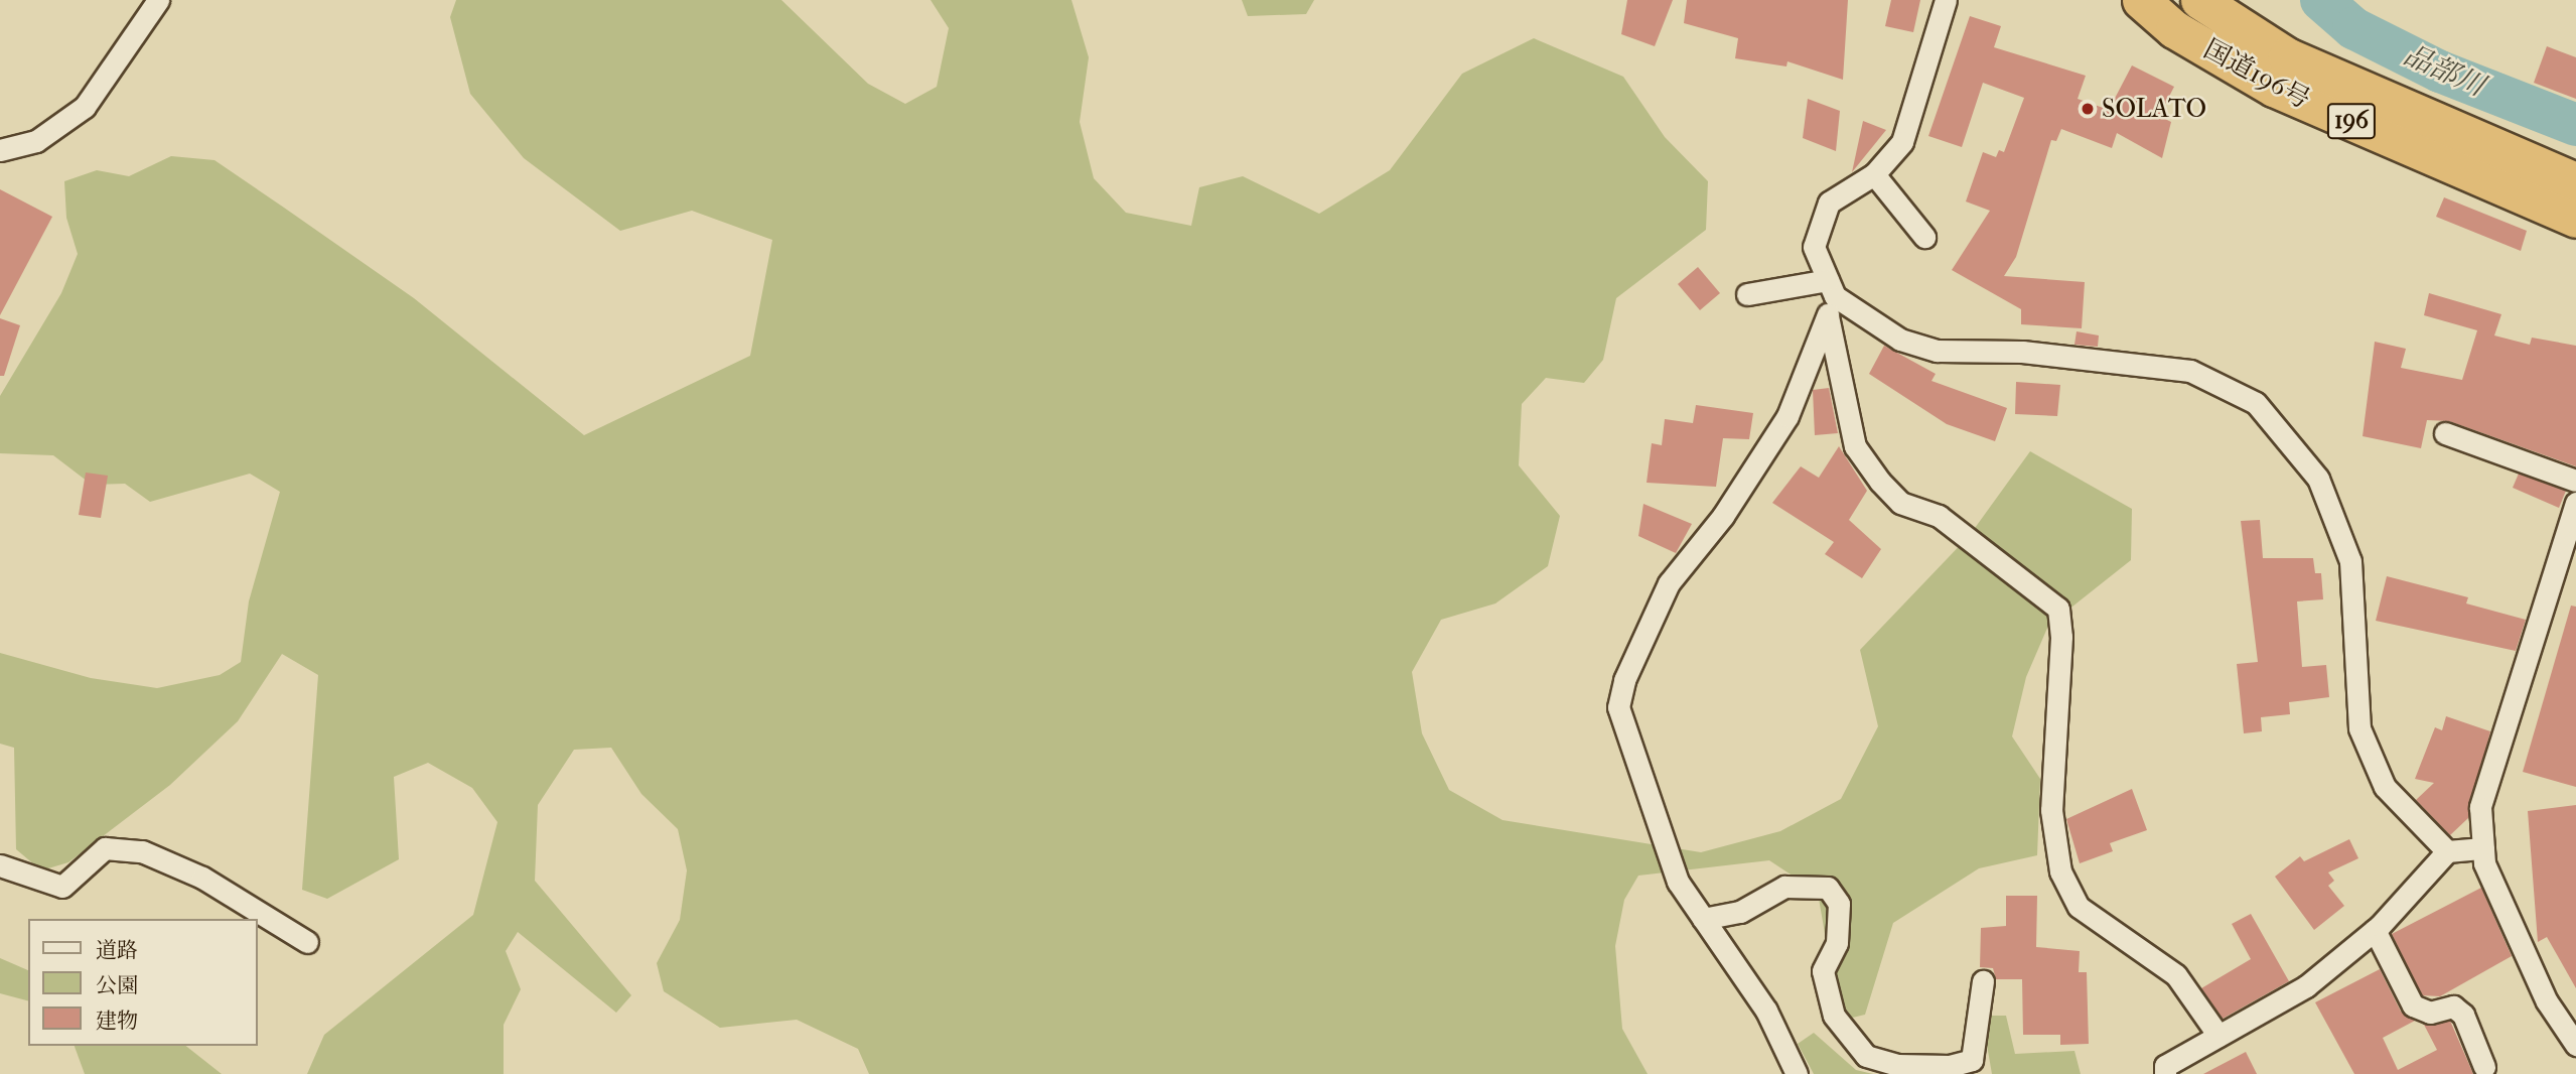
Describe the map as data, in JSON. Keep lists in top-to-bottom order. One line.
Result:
{"streets":{"highway":["国道196号","196"]},"water":["品部川"],"places":["SOLATO"],"legend":["道路","公園","建物"]}
